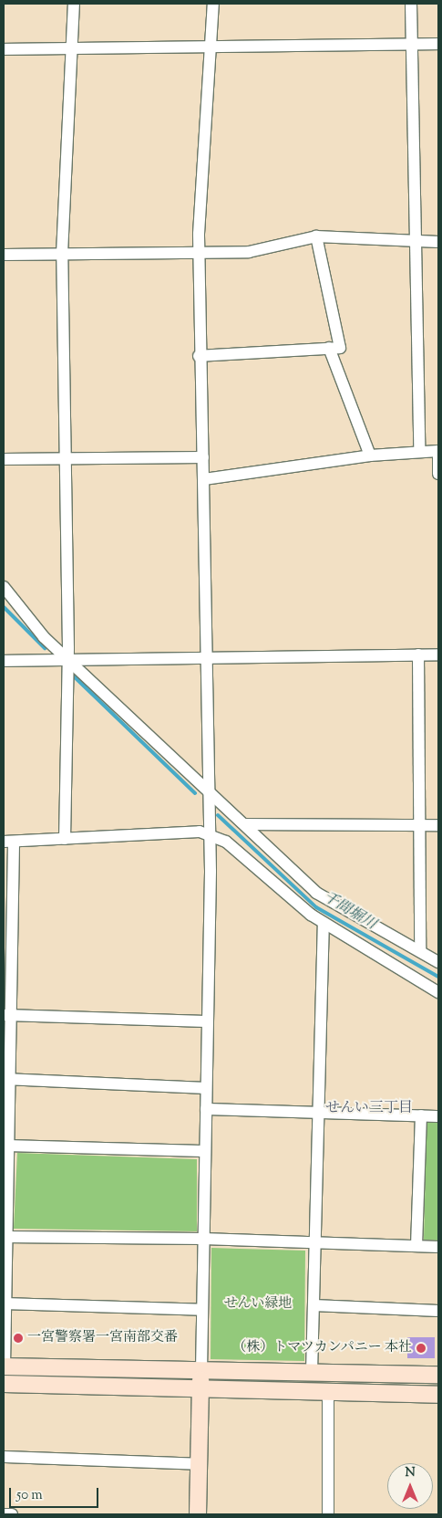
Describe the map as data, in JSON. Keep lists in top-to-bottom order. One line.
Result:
{"districts":["せんい三丁目"],"water":["千間堀川"],"parks":["せんい緑地"],"places":["一宮警察署一宮南部交番","（株）トマツカンパニー 本社"],"scale_bar":"50 m","north":"top"}
